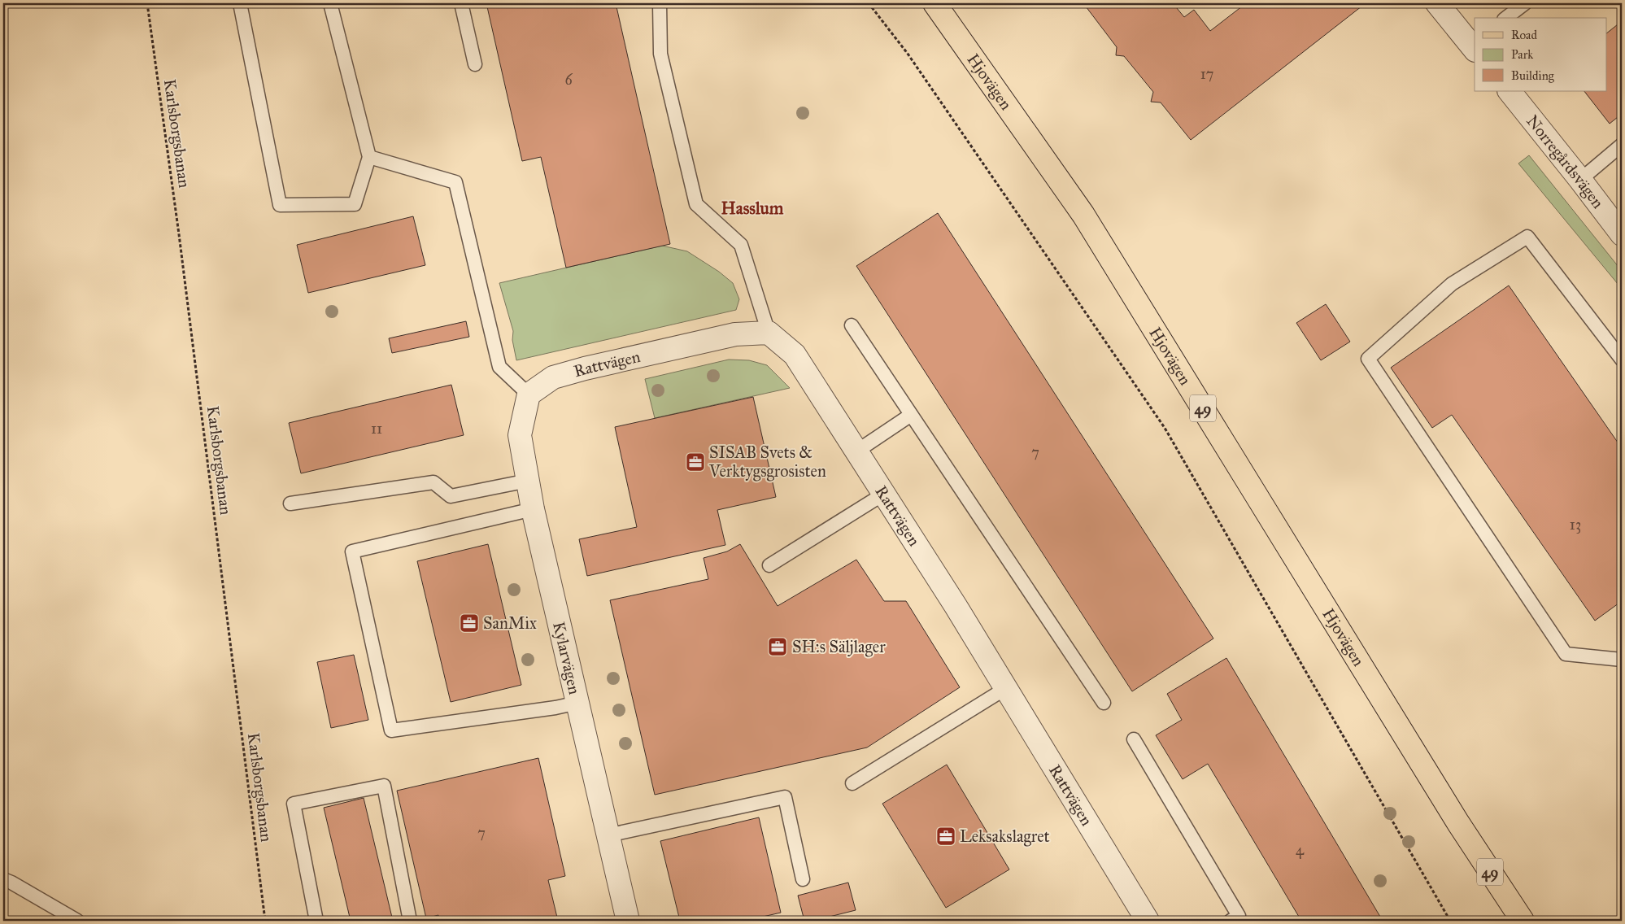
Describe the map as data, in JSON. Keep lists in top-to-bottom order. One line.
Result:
{"streets":{"main road":["Hjovägen","49"],"street":["Norregårdsvägen","Rattvägen","Kylarvägen"],"path":["Karlsborgsbanan"]},"crossings":[["Rattvägen","Kylarvägen"]],"districts":["Hasslum"],"places":{"office":["SISAB Svets & Verktygsgrosisten","SanMix","SH:s Säljlager","Leksakslagret"]},"house_numbers":["17","6","11","7","13","7","4"],"legend":["Road","Park","Building"]}
